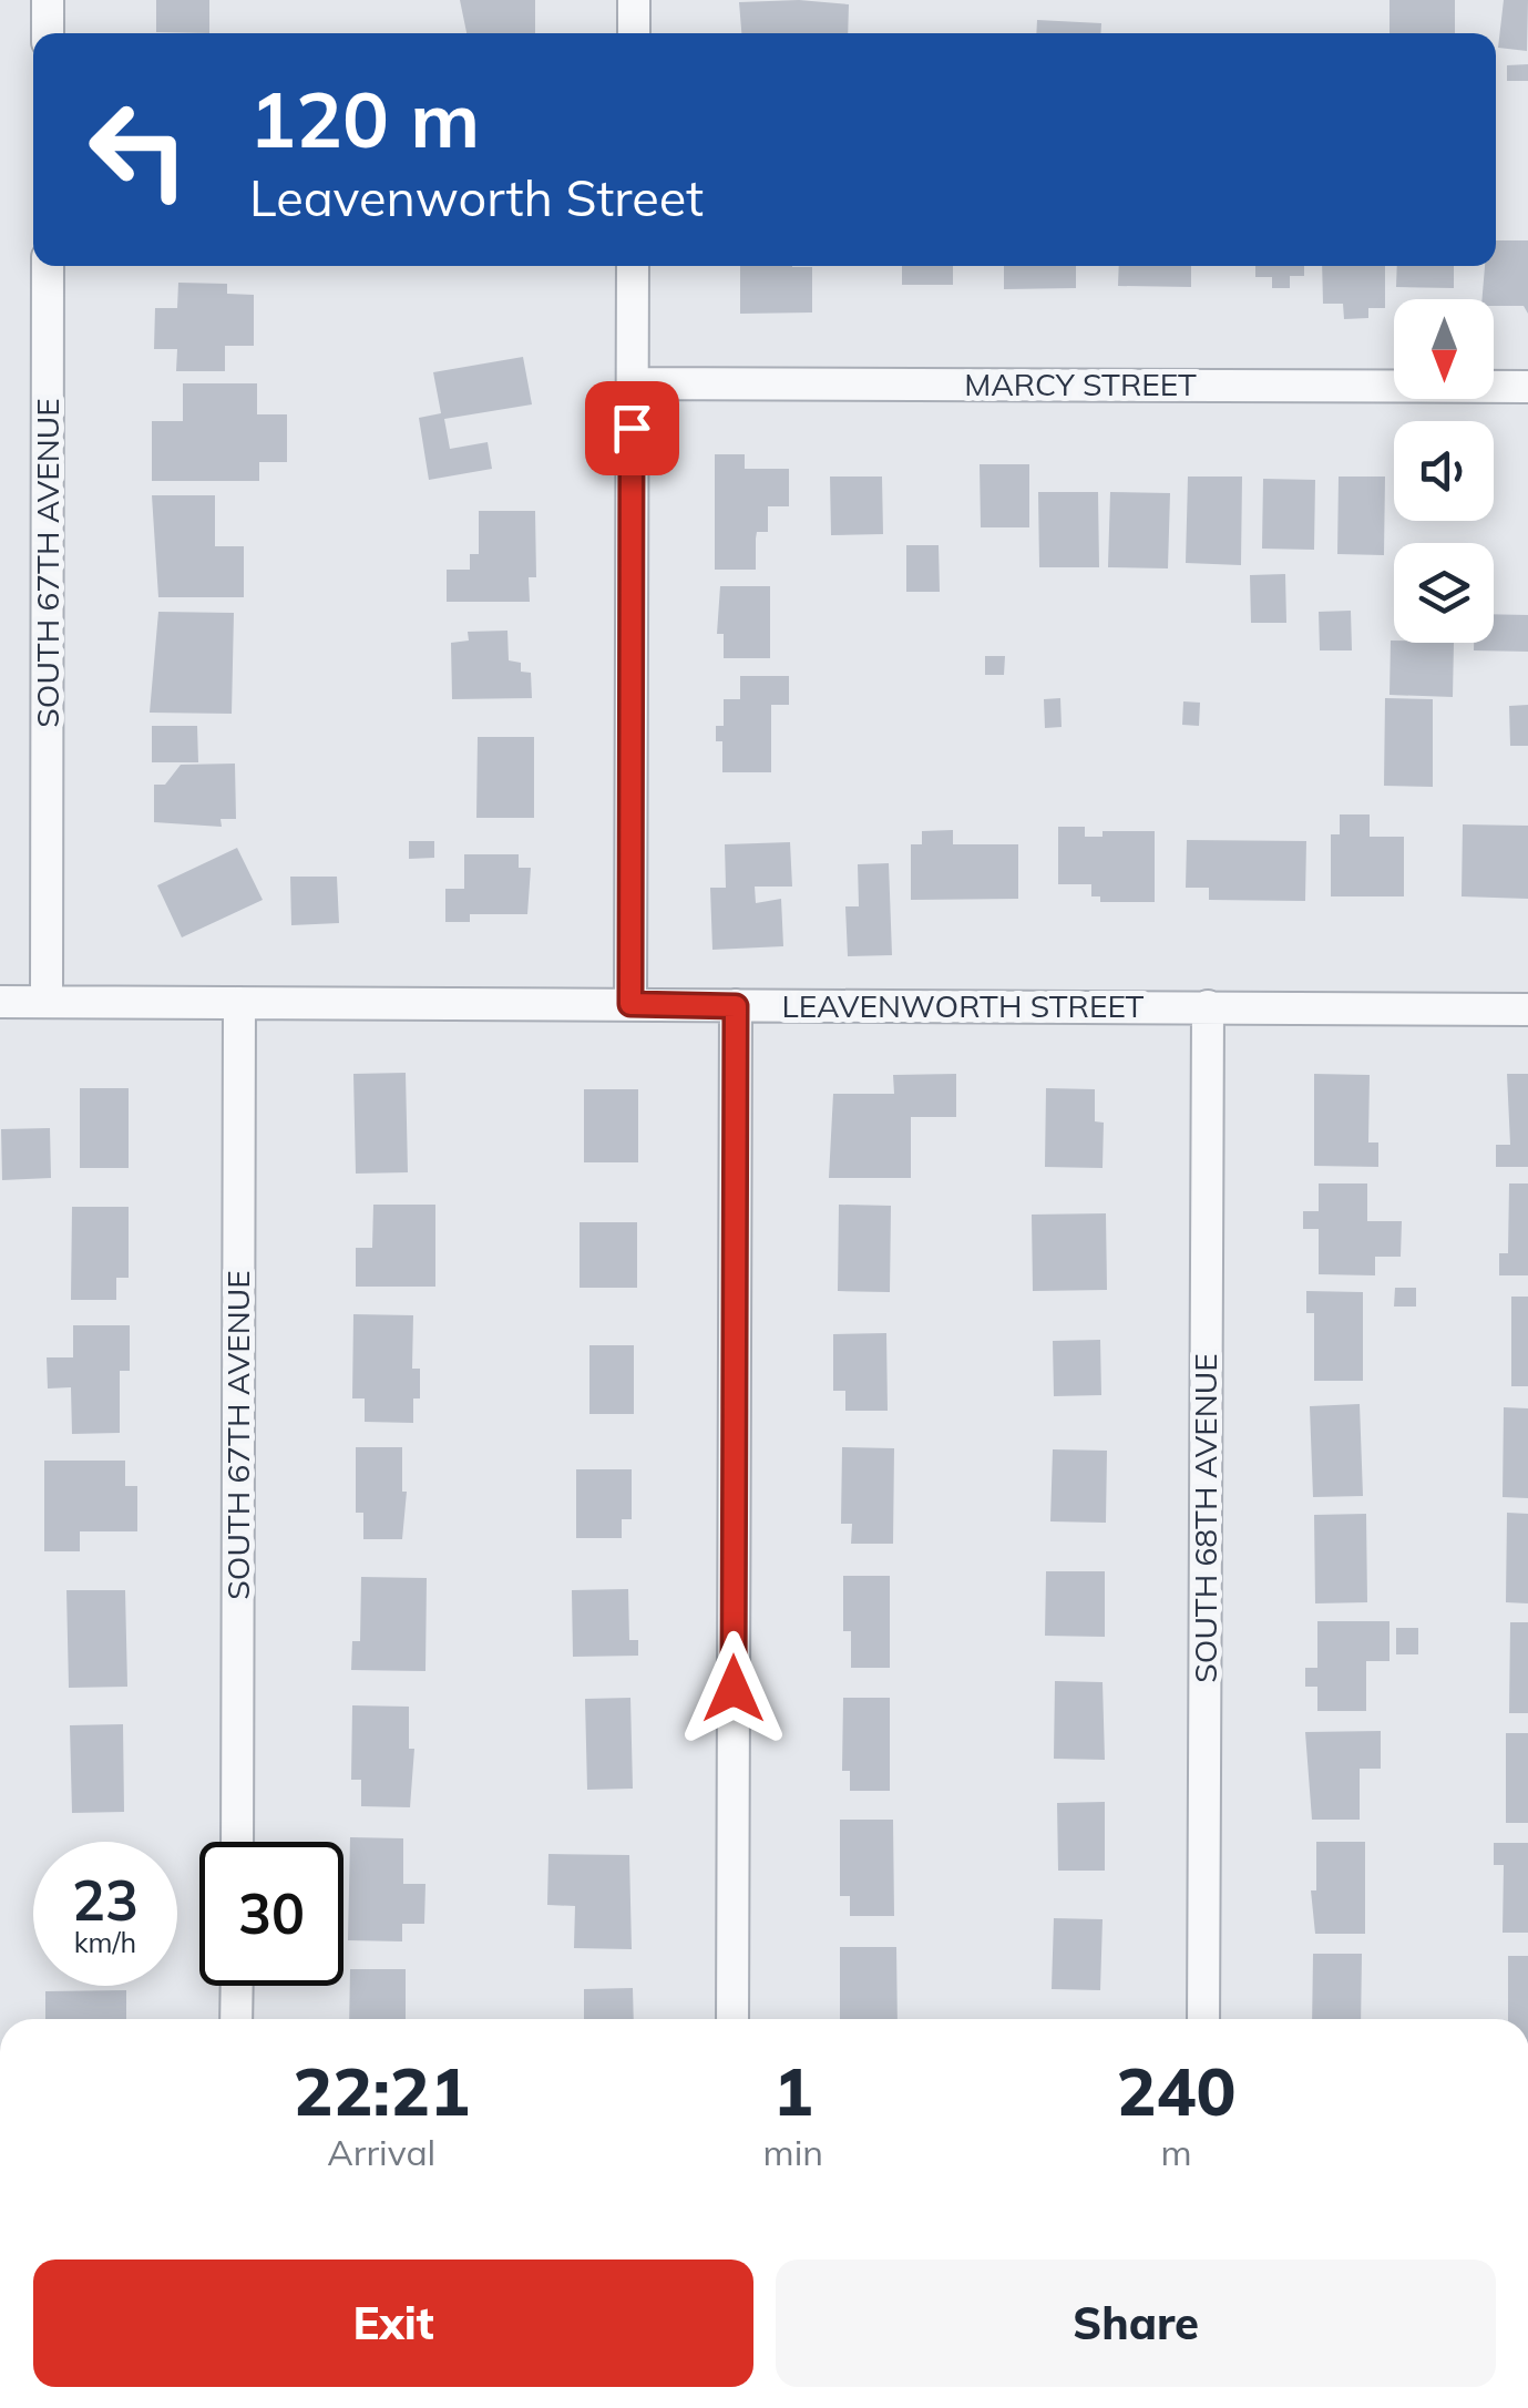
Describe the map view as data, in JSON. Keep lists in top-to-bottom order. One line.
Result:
{"streets":{"street":["MARCY STREET","SOUTH 67TH AVENUE","LEAVENWORTH STREET","SOUTH 68TH AVENUE"]},"crossings":[["SOUTH 67TH AVENUE","LEAVENWORTH STREET"],["LEAVENWORTH STREET","SOUTH 68TH AVENUE"]],"north":"bottom","page":{"turn":["120 m","Leavenworth Street"],"speed":"23 km/h","limit":"30","eta":["22:21","Arrival","1","min","240","m"],"buttons":["Exit","Share"]}}
